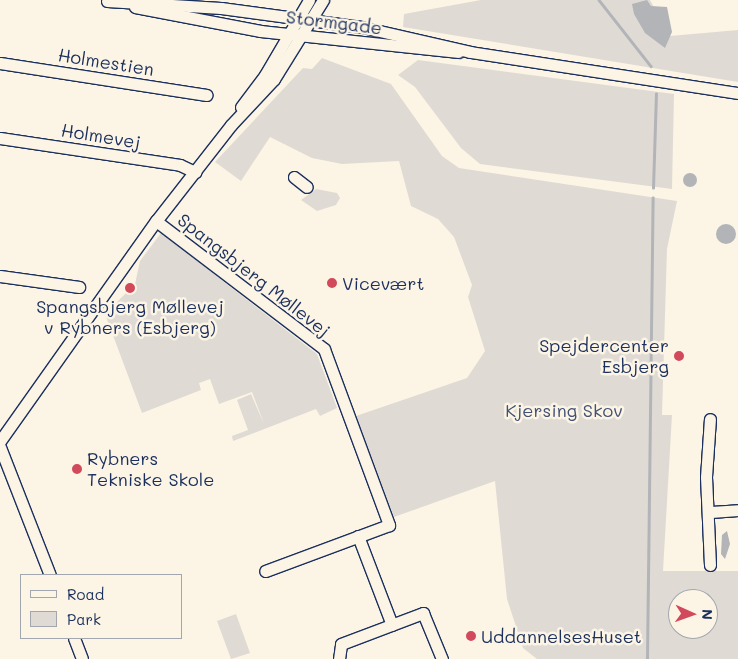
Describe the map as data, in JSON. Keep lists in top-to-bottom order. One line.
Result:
{"streets":{"street":["Stormgade","Holmestien","Holmevej","Spangsbjerg Møllevej"]},"crossings":[["Stormgade","Spangsbjerg Møllevej"],["Holmevej","Spangsbjerg Møllevej"]],"parks":["Kjersing Skov"],"places":["Vicevært","Spangsbjerg Møllevej v Rybners (Esbjerg)","Spejdercenter Esbjerg","Rybners Tekniske Skole","UddannelsesHuset"],"legend":["Road","Park"],"north":"right"}
